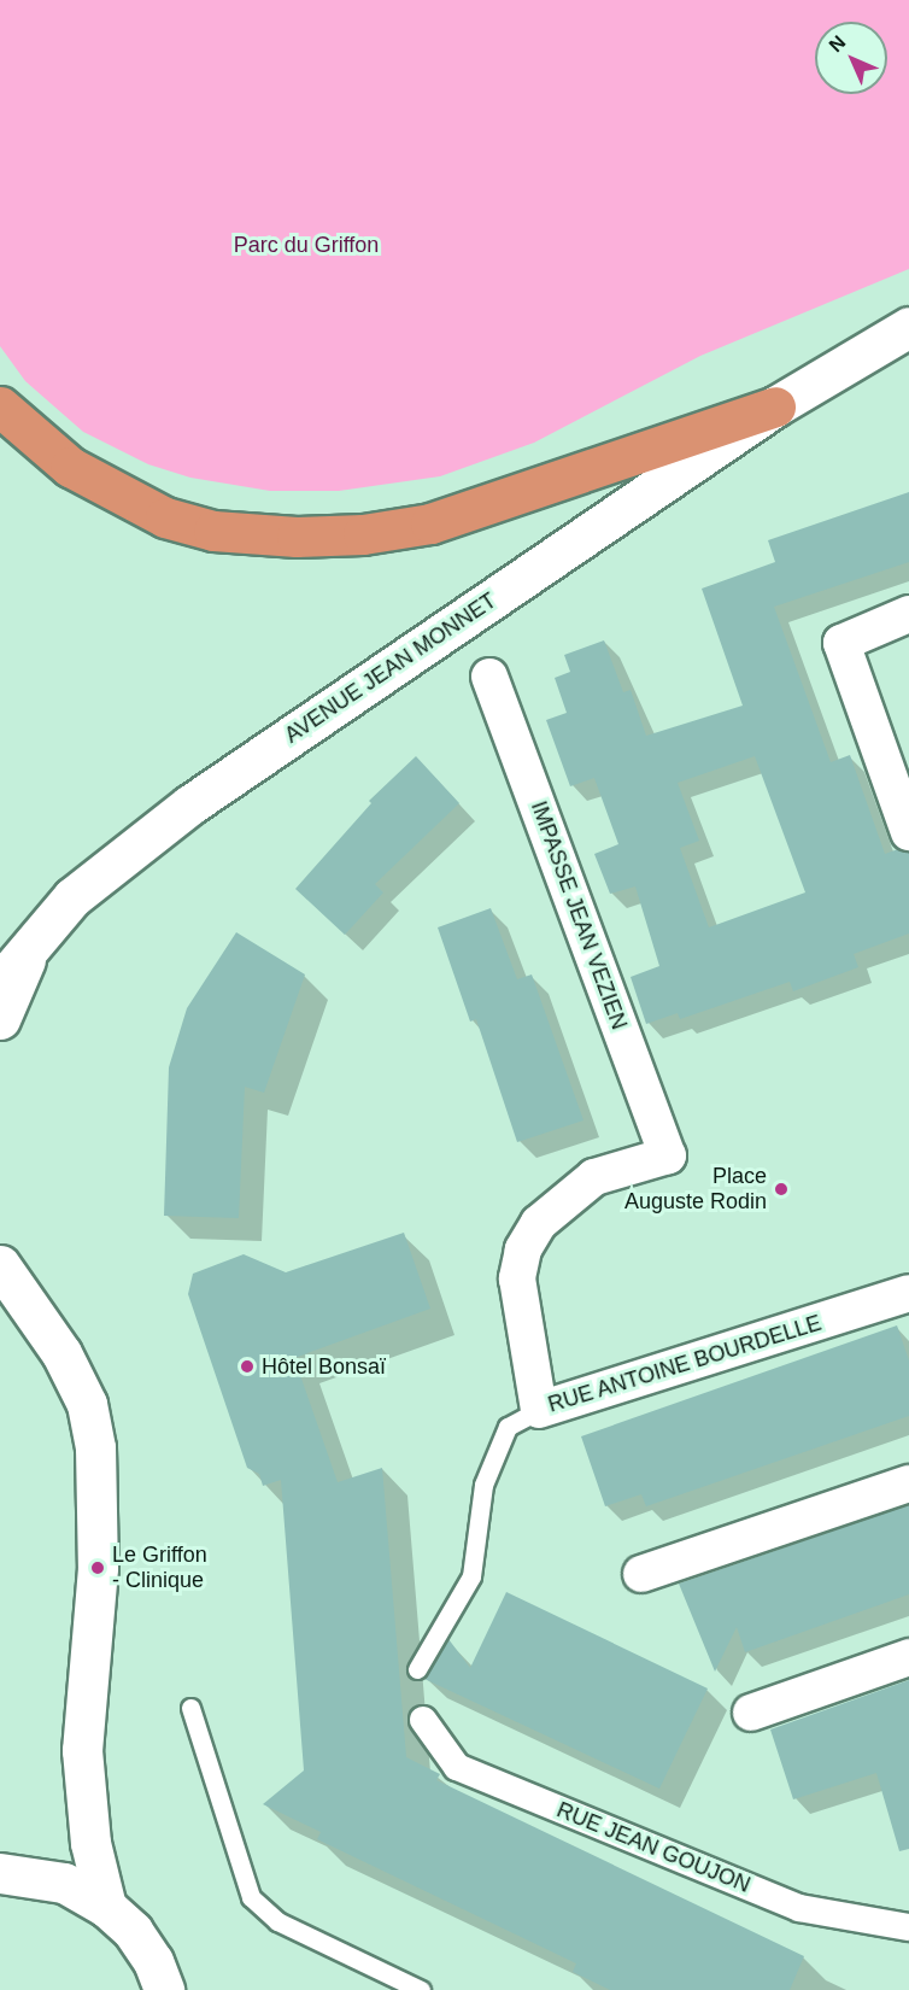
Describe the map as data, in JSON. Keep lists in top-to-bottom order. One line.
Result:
{"streets":{"street":["AVENUE JEAN MONNET","IMPASSE JEAN VEZIEN","RUE ANTOINE BOURDELLE","RUE JEAN GOUJON"]},"crossings":[["IMPASSE JEAN VEZIEN","RUE ANTOINE BOURDELLE"]],"parks":["Parc du Griffon"],"places":["Place Auguste Rodin","Hôtel Bonsaï","Le Griffon - Clinique"],"north":"top left"}
